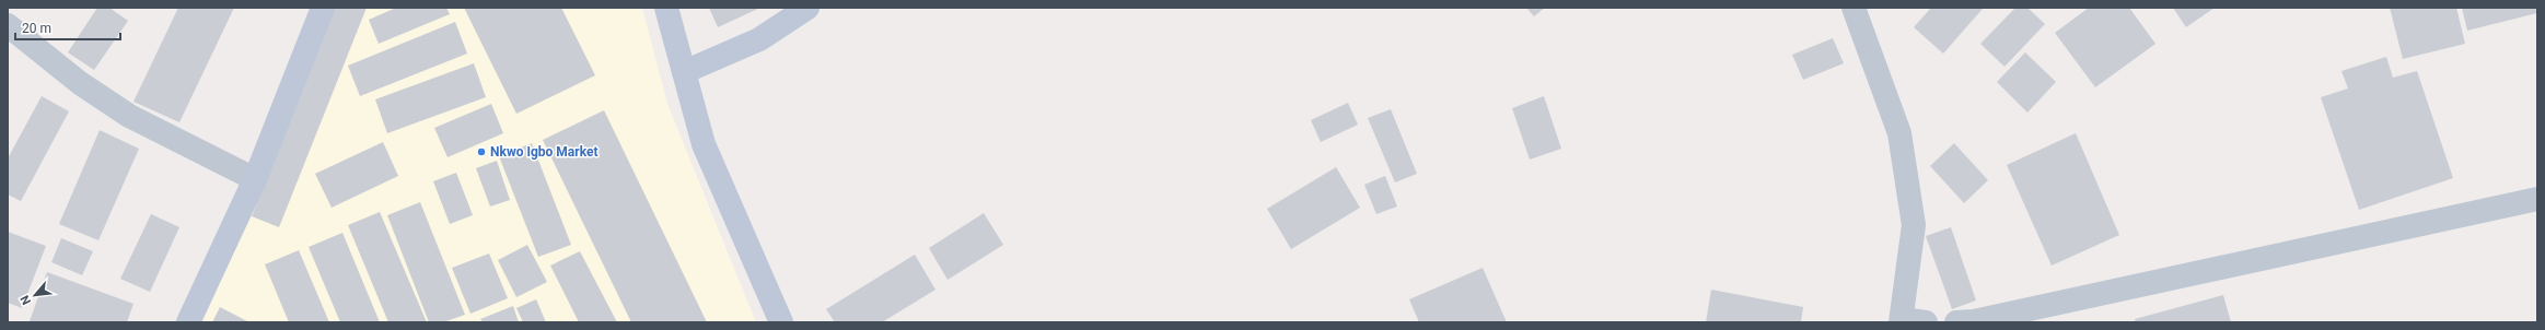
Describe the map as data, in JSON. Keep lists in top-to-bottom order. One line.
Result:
{"places":["Nkwo Igbo Market"],"scale_bar":"20 m","north":"bottom left"}
